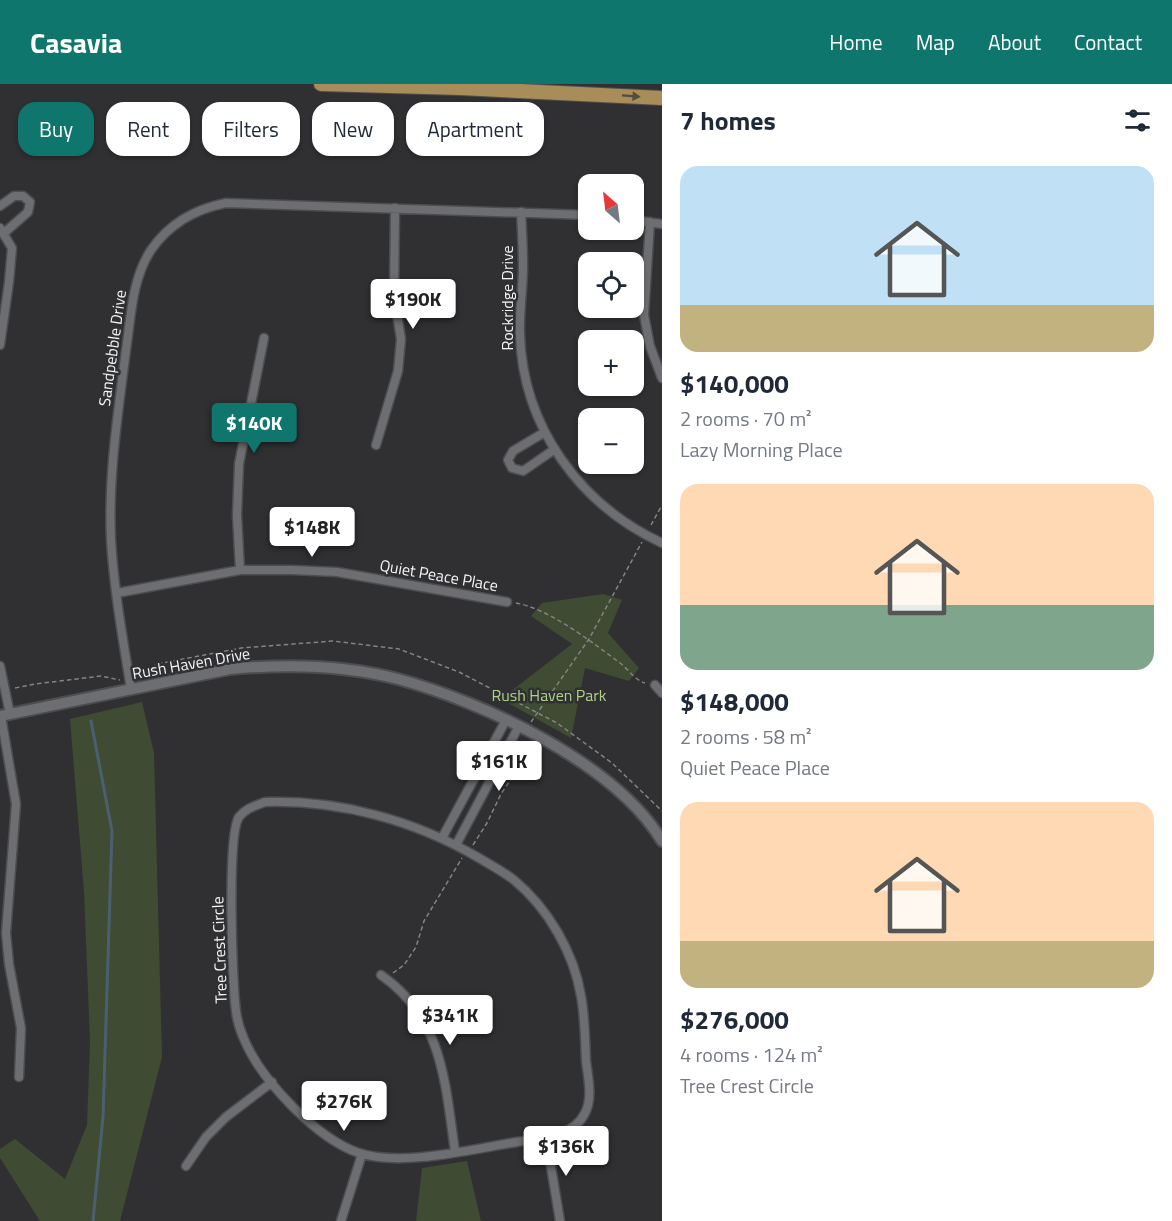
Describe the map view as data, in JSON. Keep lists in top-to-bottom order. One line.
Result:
{"streets":{"street":["Rockridge Drive","Sandpebble Drive","Quiet Peace Place","Rush Haven Drive","Tree Crest Circle"]},"crossings":[["Rockridge Drive","Sandpebble Drive"],["Sandpebble Drive","Quiet Peace Place"],["Sandpebble Drive","Rush Haven Drive"]],"parks":["Rush Haven Park"],"north":"top left","page":{"header":"Casavia","nav":["Home","Map","About","Contact"],"heading":"7 homes","chip":["Buy","Rent","Filters","New","Apartment"],"list":[{"name":"$140,000","note":"2 rooms · 70 m² · Lazy Morning Place"},{"name":"$148,000","note":"2 rooms · 58 m² · Quiet Peace Place"},{"name":"$276,000","note":"4 rooms · 124 m² · Tree Crest Circle"}],"map_buttons":["+","−"],"price":["$190K","$140K","$148K","$161K","$341K","$276K","$136K"]}}
